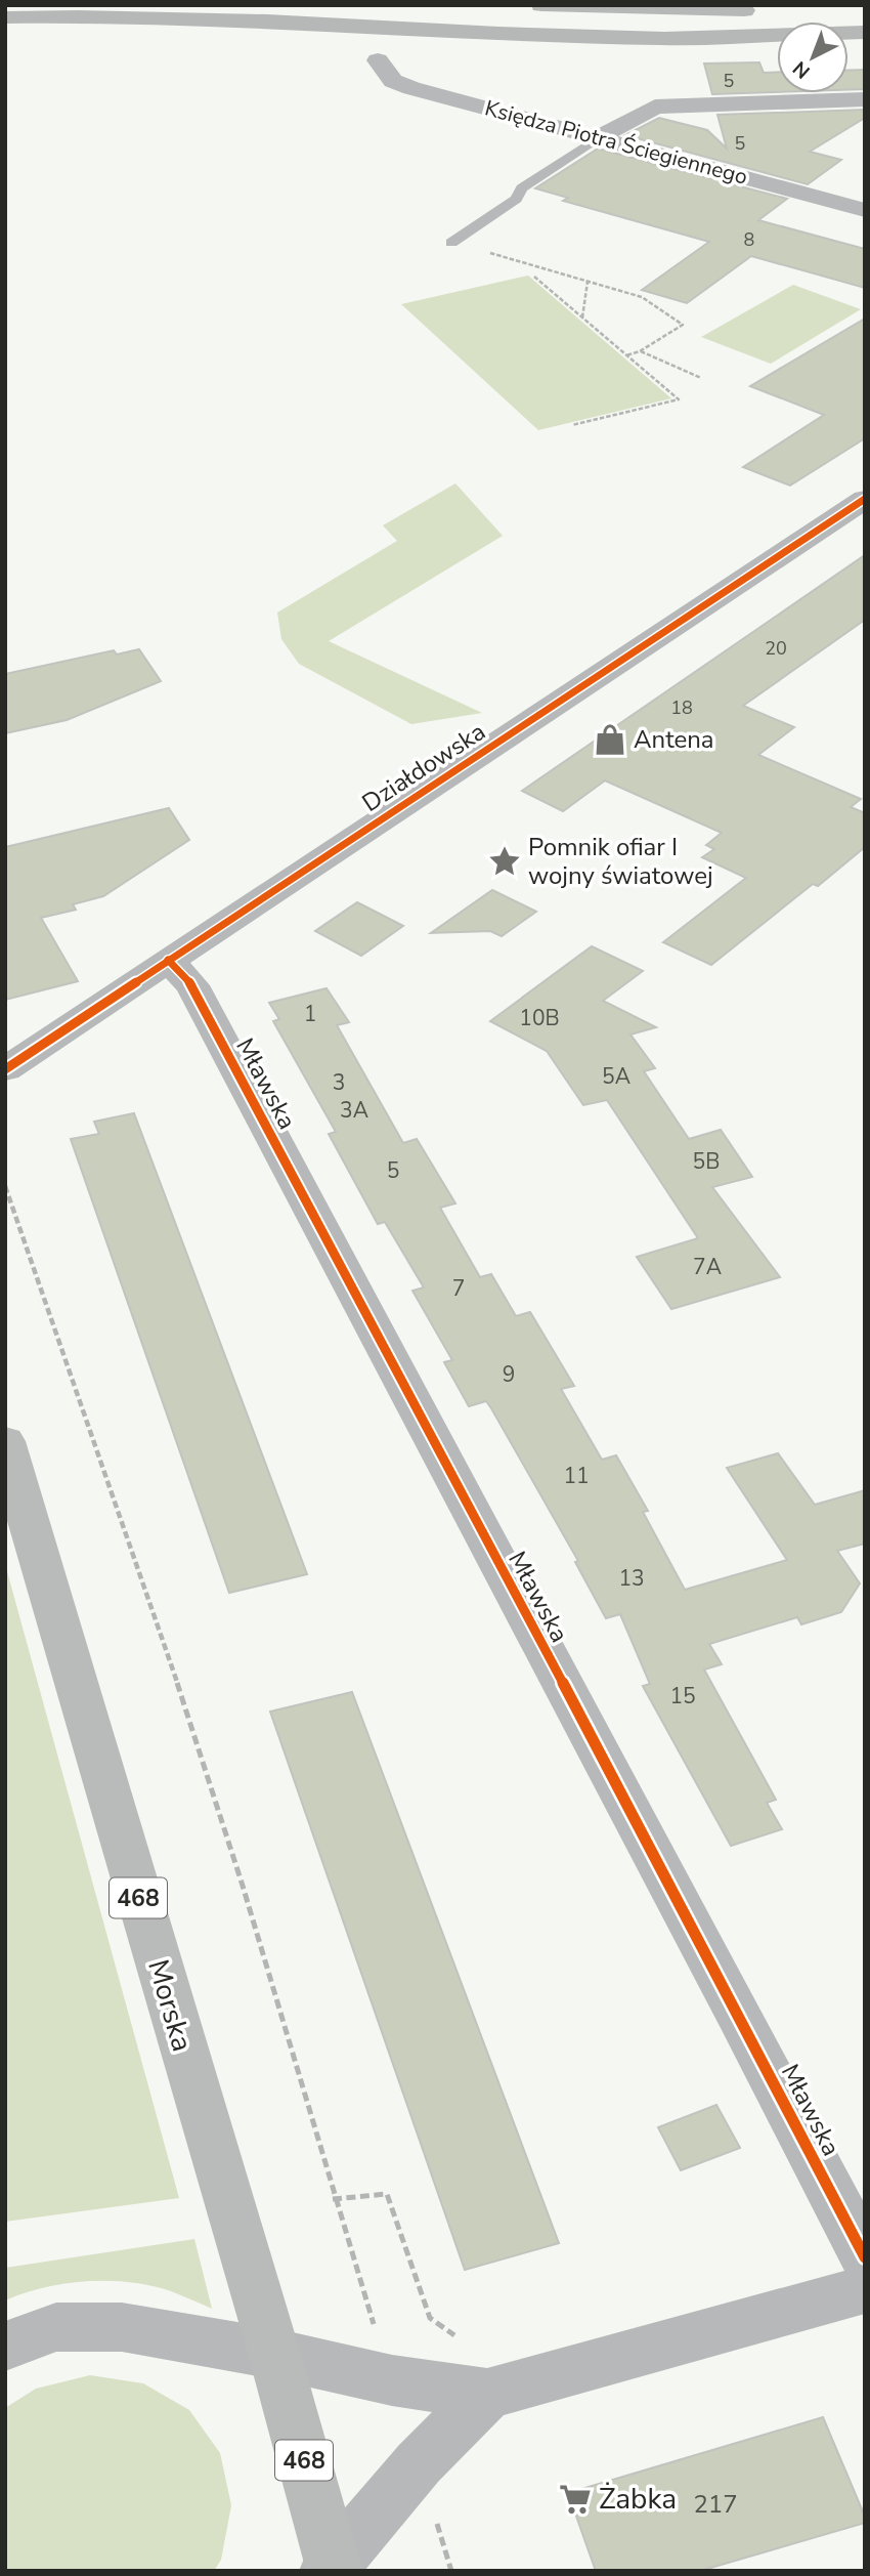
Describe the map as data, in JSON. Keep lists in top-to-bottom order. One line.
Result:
{"streets":{"main road":["468","Morska"],"street":["Księdza Piotra Ściegiennego","Działdowska","Mławska"]},"crossings":[["Działdowska","Mławska"]],"places":{"shop":["Antena"],"place":["Pomnik ofiar I wojny światowej"],"supermarket":["Żabka"]},"house_numbers":["5","5","8","20","18","1","10B","5A","3","3A","5B","5","7A","7","9","11","13","15","217"],"north":"bottom left"}
